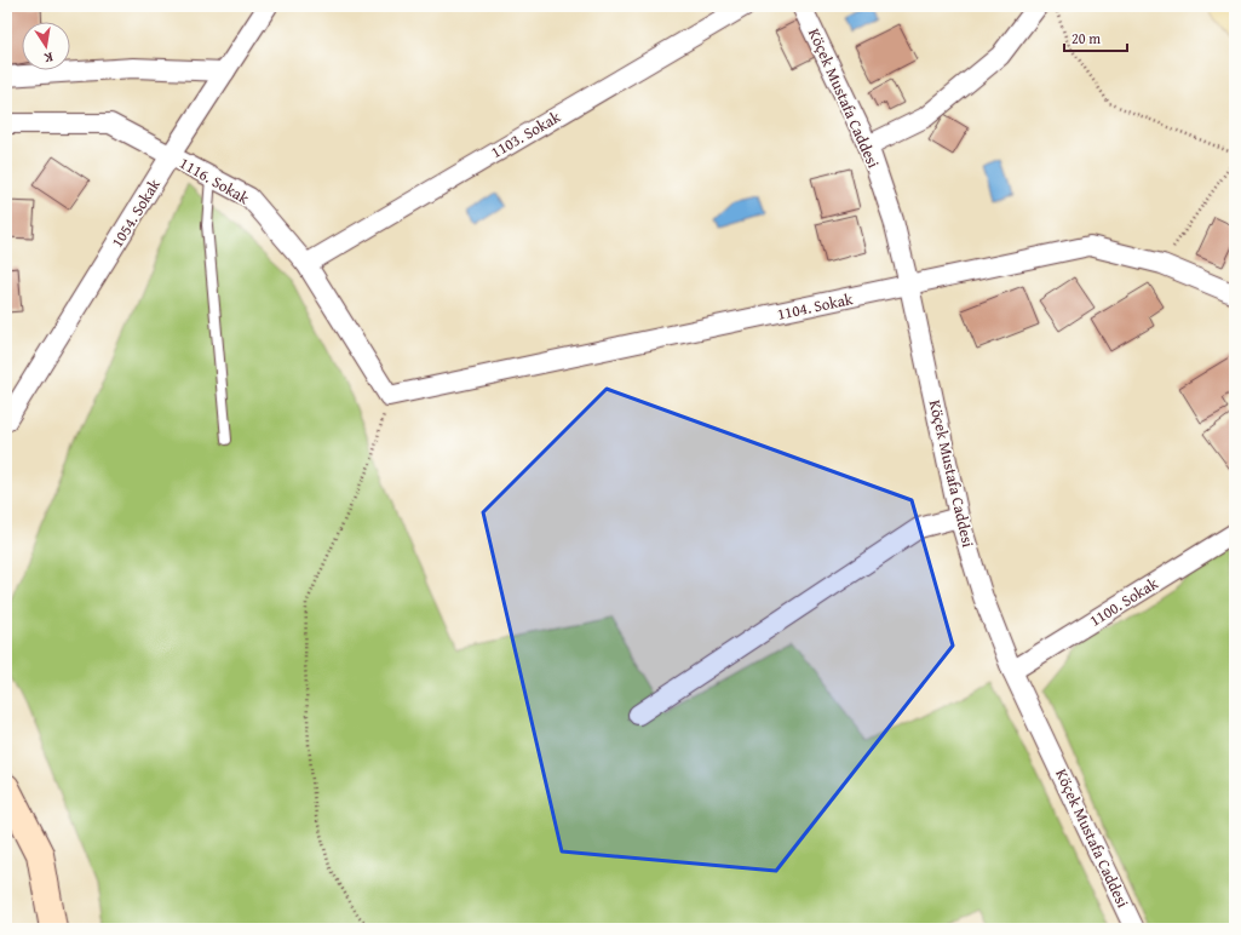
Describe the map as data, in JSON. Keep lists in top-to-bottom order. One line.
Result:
{"streets":{"street":["Köçek Mustafa Caddesi","1103. Sokak","1116. Sokak","1054. Sokak","1104. Sokak","1100. Sokak"]},"crossings":[["Köçek Mustafa Caddesi","1104. Sokak"],["Köçek Mustafa Caddesi","1100. Sokak"],["1103. Sokak","1116. Sokak"],["1116. Sokak","1054. Sokak"],["1116. Sokak","1104. Sokak"]],"scale_bar":"20 m","north":"bottom"}
